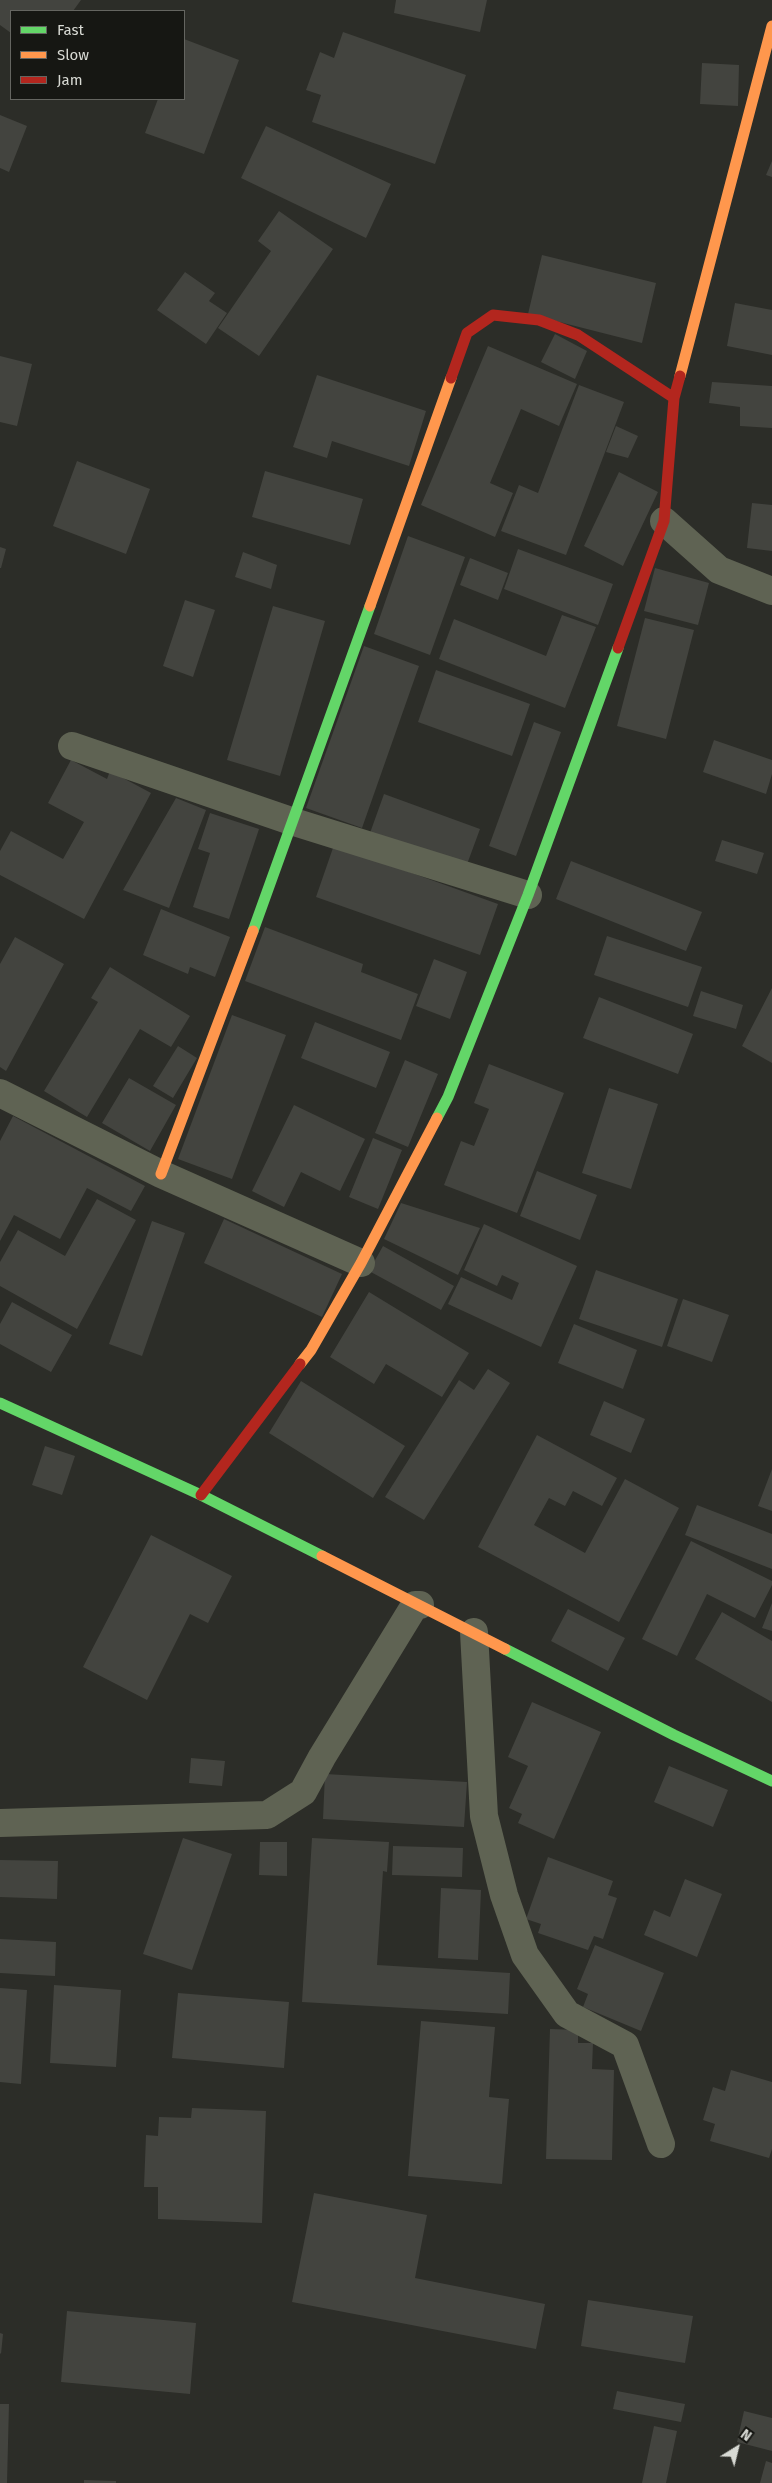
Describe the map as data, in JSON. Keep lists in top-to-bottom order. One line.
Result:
{"legend":["Fast","Slow","Jam"],"north":"top right"}
